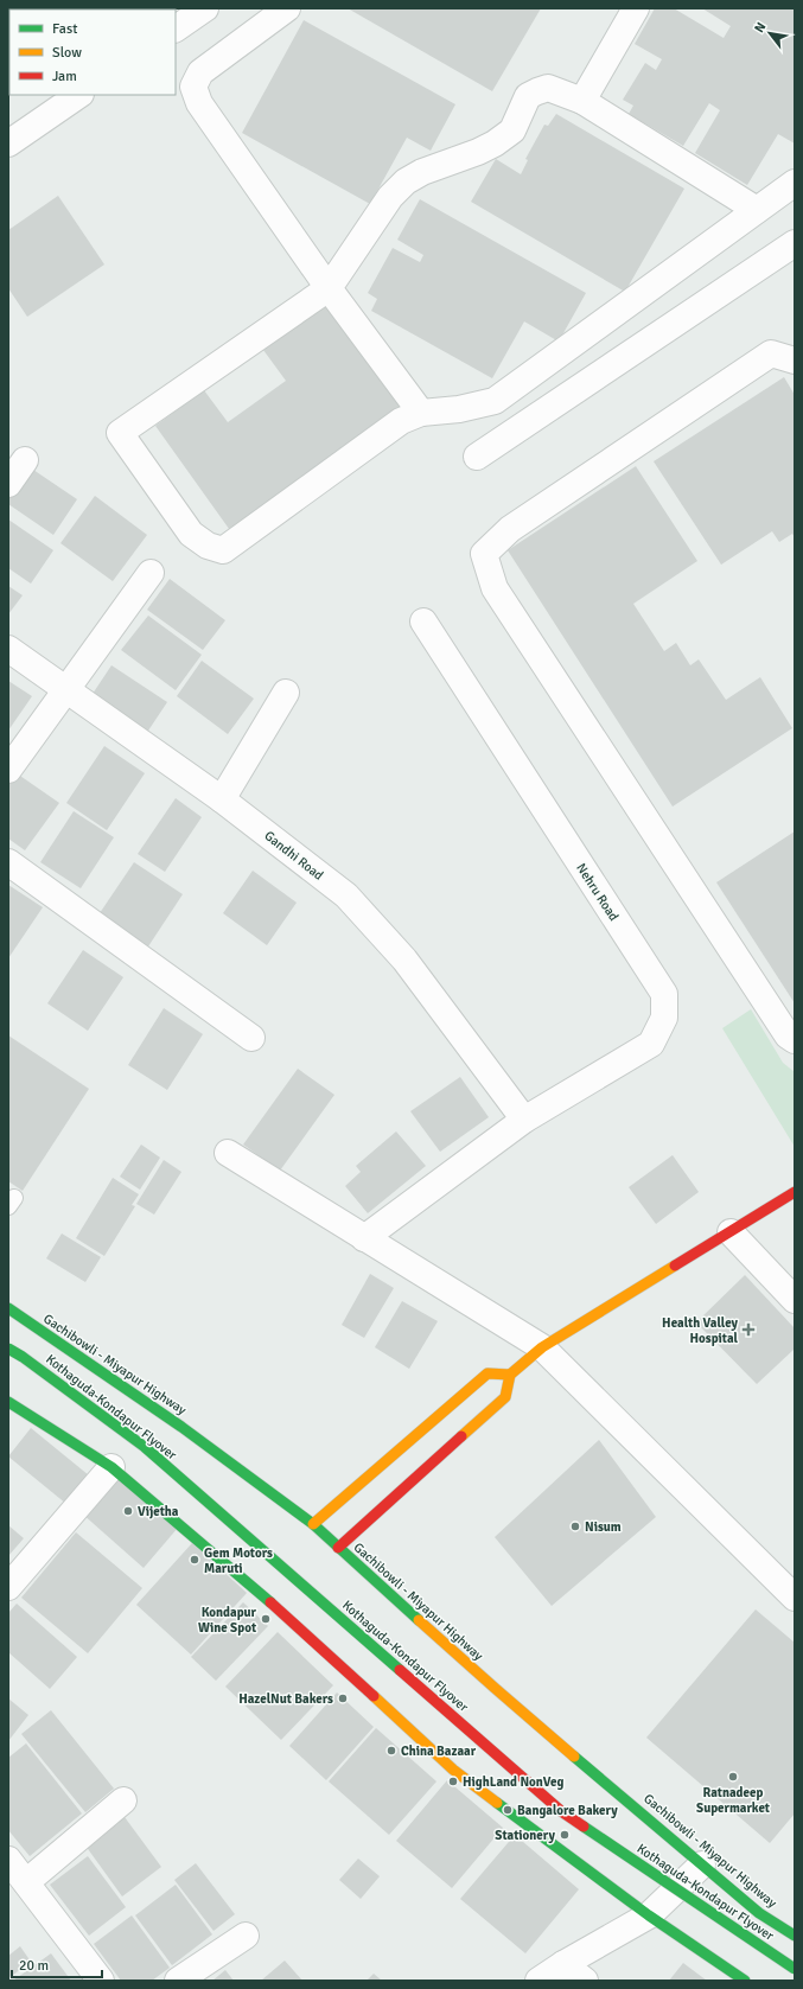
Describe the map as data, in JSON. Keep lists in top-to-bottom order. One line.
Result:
{"streets":{"main road":["Gachibowli - Miyapur Highway","Kothaguda-Kondapur Flyover"],"street":["Gandhi Road","Nehru Road"]},"crossings":[["Gandhi Road","Nehru Road"]],"places":{"health":["Health Valley Hospital"],"other":["Vijetha","Nisum","Gem Motors Maruti","Kondapur Wine Spot","HazelNut Bakers","China Bazaar","Ratnadeep Supermarket","HighLand NonVeg","Bangalore Bakery","Stationery"]},"legend":["Fast","Slow","Jam"],"scale_bar":"20 m","north":"top left"}
